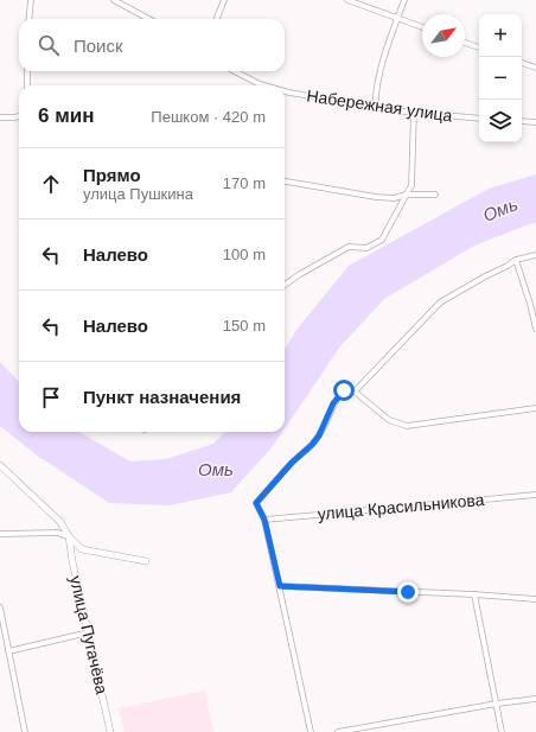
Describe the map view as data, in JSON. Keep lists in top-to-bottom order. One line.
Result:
{"streets":{"street":["Набережная улица","улица Красильникова","улица Пугачёва"]},"water":["Омь"],"north":"top right","page":{"map_buttons":["+","−"],"search":"Поиск","heading":["6 мин","Пешком · 420 m"],"list":[["Прямо","улица Пушкина","170 m"],["Налево","100 m"],["Налево","150 m"],"Пункт назначения"]}}
